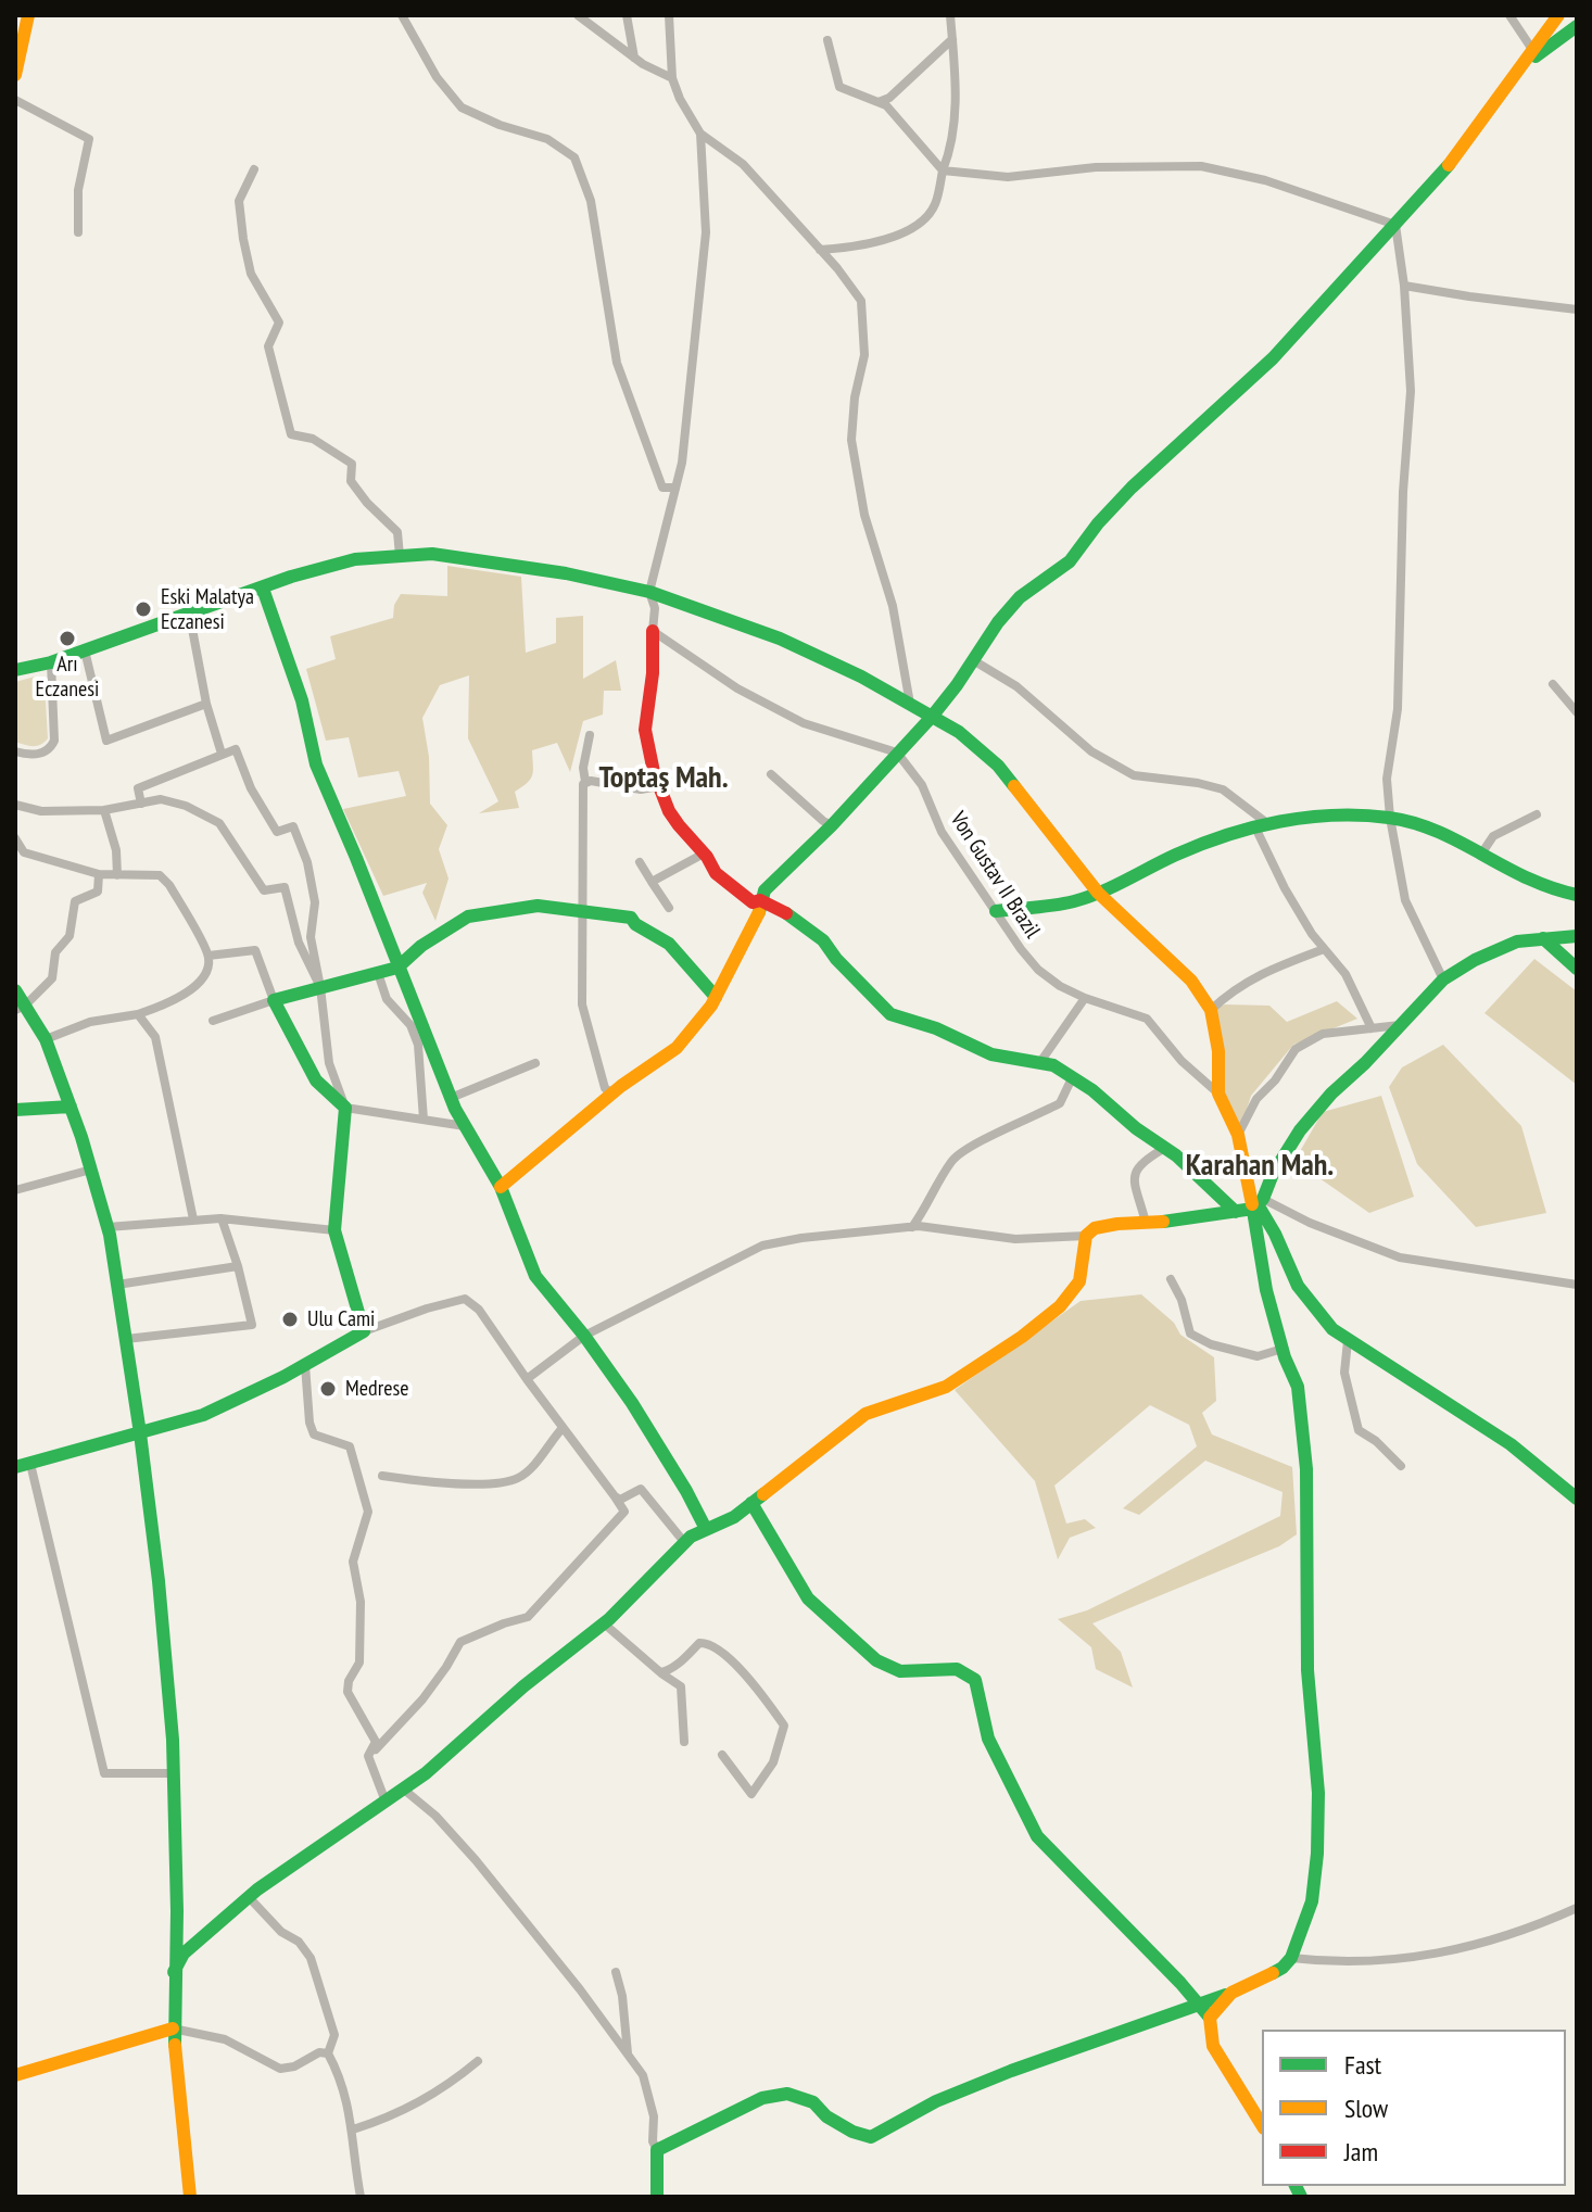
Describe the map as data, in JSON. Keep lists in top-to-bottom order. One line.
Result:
{"streets":{"street":["Von Gustav II Brazil"]},"districts":["Toptaş Mah.","Karahan Mah."],"places":["Eski Malatya Eczanesi","Arı Eczanesi","Ulu Cami","Medrese"],"legend":["Fast","Slow","Jam"]}
